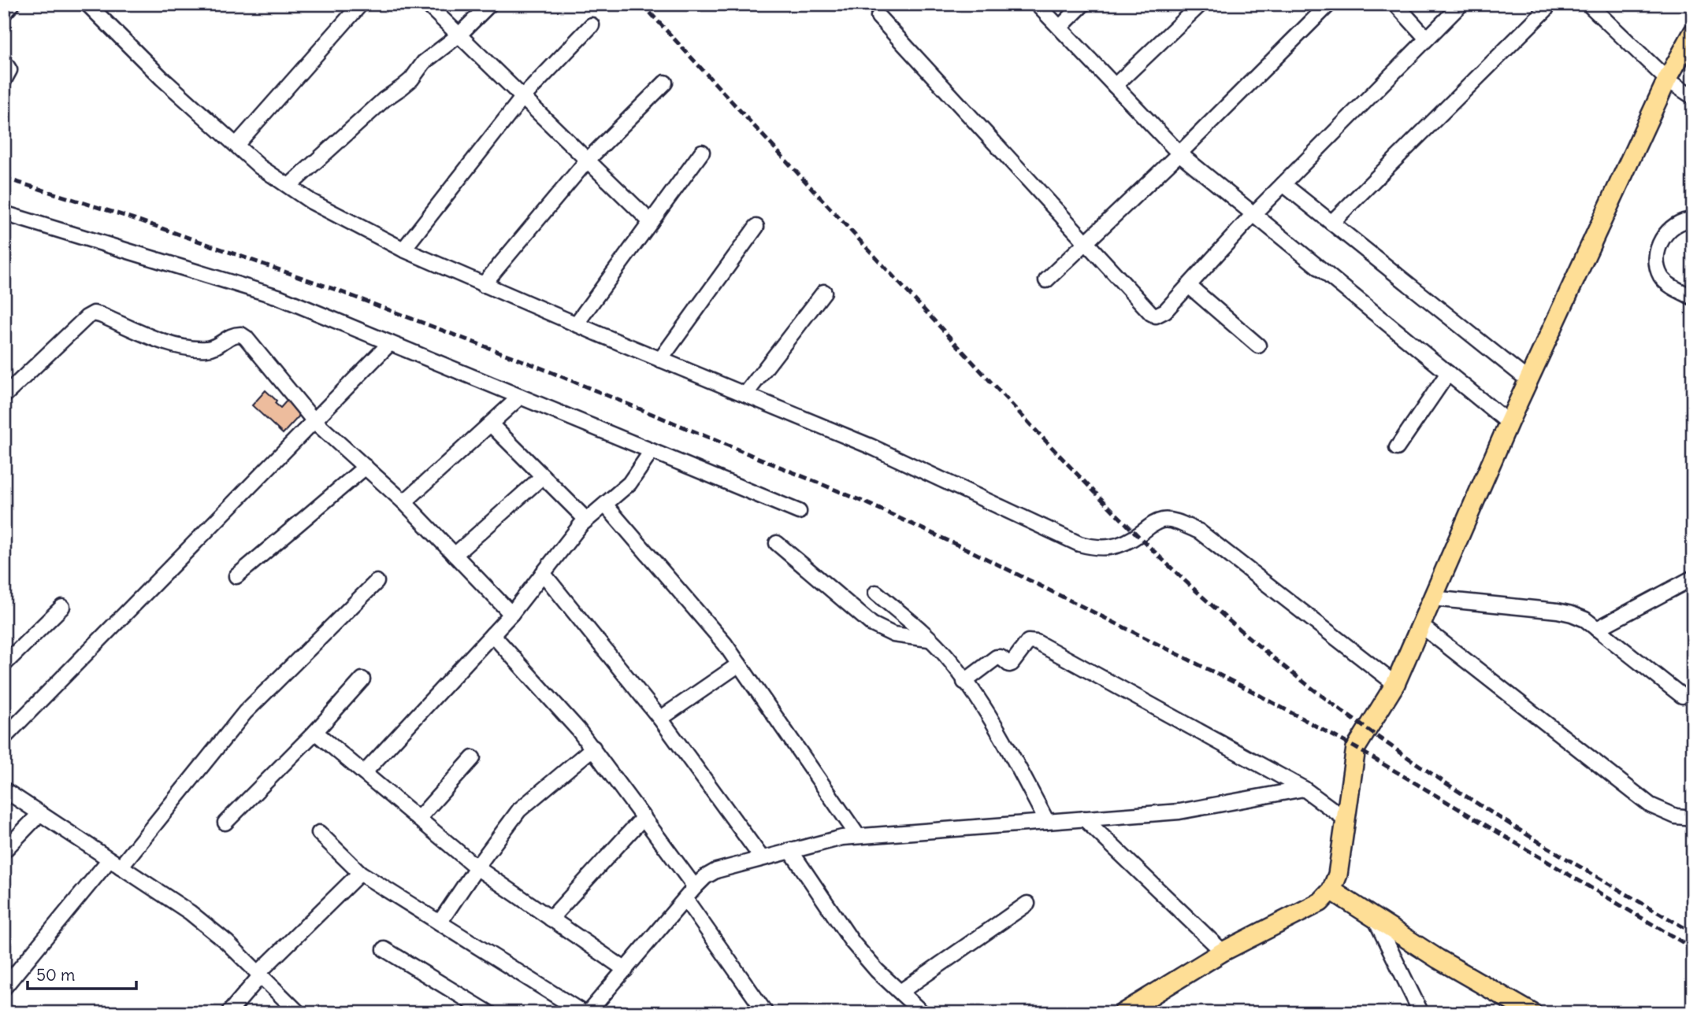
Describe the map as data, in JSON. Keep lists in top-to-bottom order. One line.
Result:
{"scale_bar":"50 m"}
